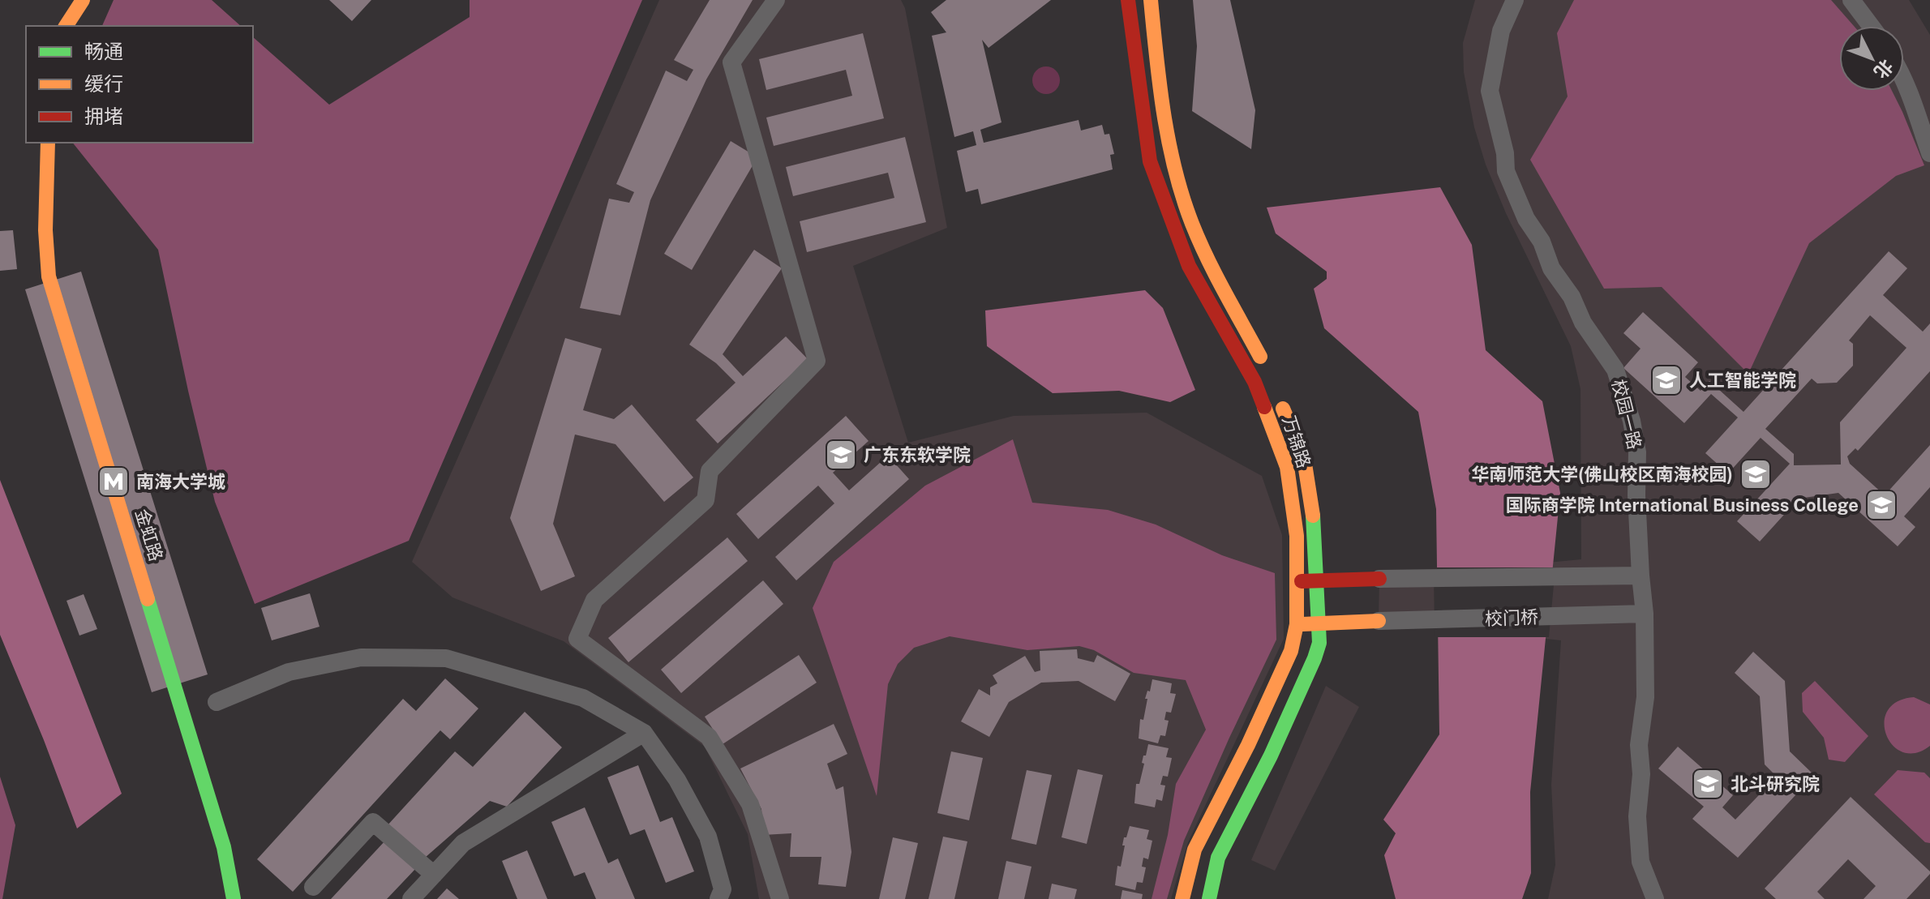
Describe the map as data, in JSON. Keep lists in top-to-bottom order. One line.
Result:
{"streets":{"street":["校园一路","万锦路","金虹路","校门桥"]},"crossings":[["校园一路","校门桥"]],"places":{"school or university":["人工智能学院","广东东软学院","华南师范大学(佛山校区南海校园)","国际商学院 International Business College","北斗研究院"],"metro station":["南海大学城"]},"legend":["畅通","缓行","拥堵"],"north":"bottom right"}
